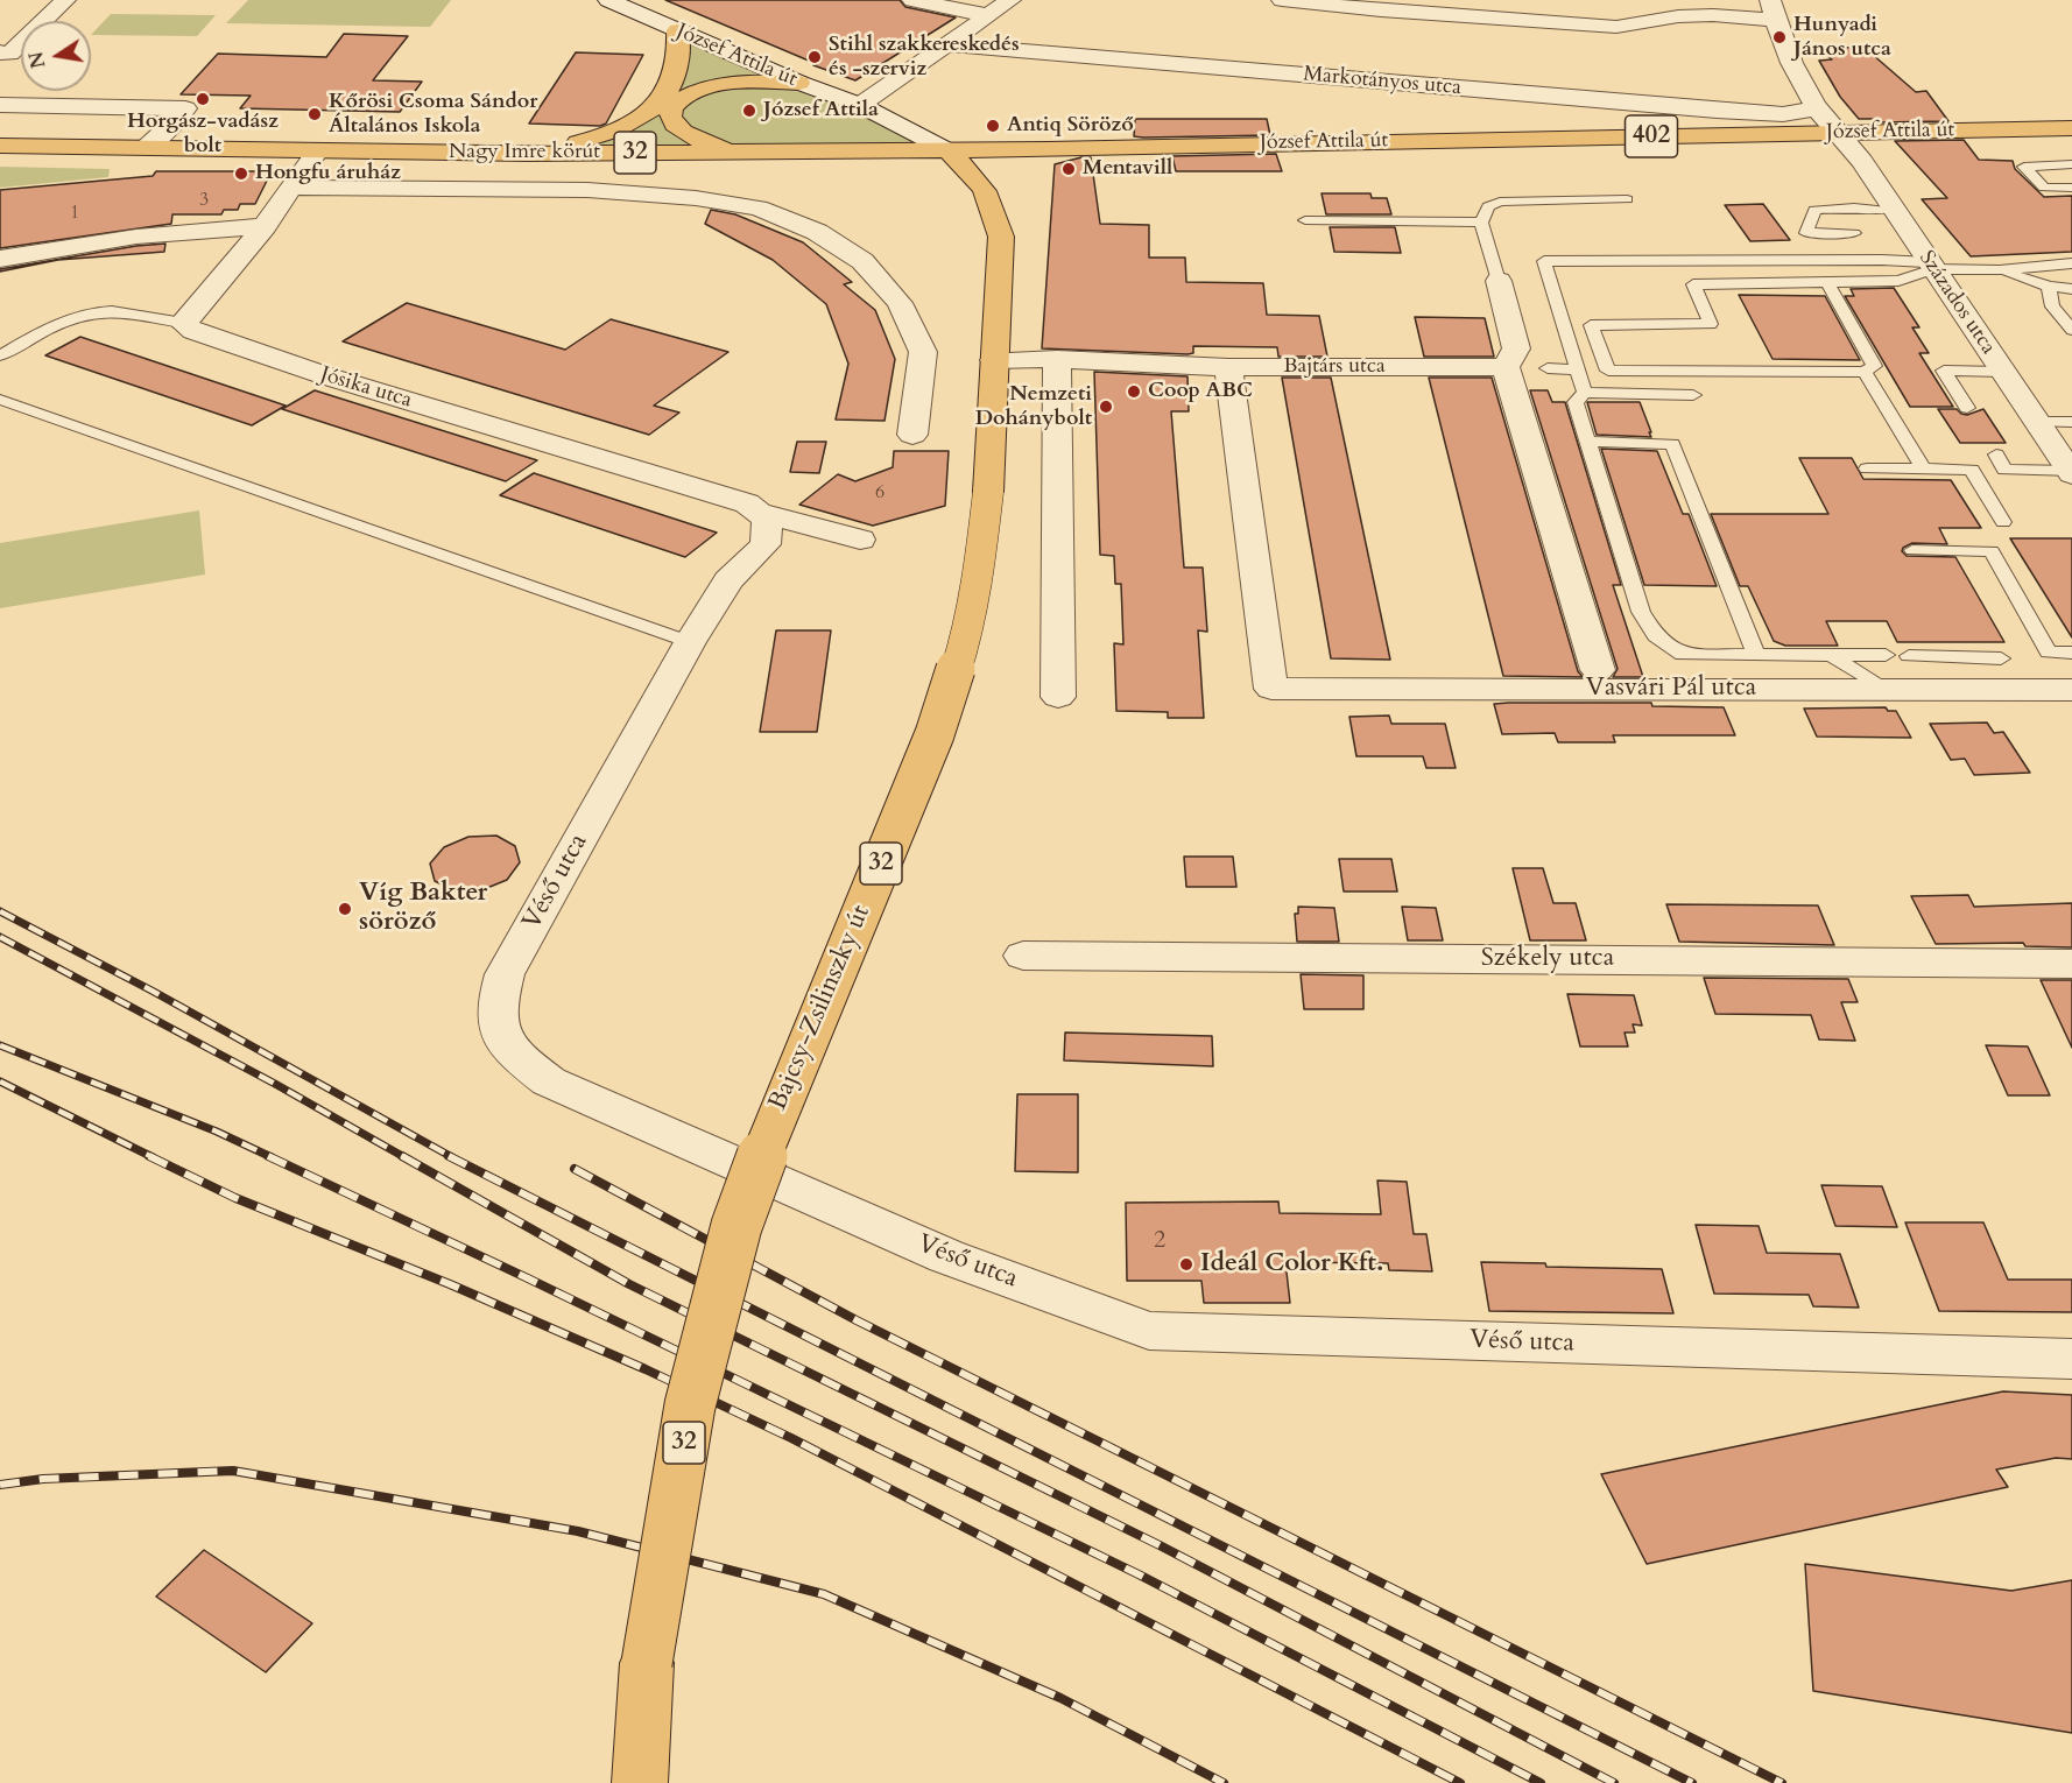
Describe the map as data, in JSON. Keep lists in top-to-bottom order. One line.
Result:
{"streets":{"main road":["József Attila út","402","Nagy Imre körút","32","Bajcsy-Zsilinszky út"],"street":["Markotányos utca","Százados utca","Bajtárs utca","Jósika utca","Vasvári Pál utca","Véső utca","Székely utca"]},"crossings":[["József Attila út","Nagy Imre körút"],["József Attila út","Százados utca"],["József Attila út","Bajcsy-Zsilinszky út"],["Markotányos utca","Százados utca"],["Nagy Imre körút","Bajcsy-Zsilinszky út"],["Bajtárs utca","Vasvári Pál utca"],["Bajtárs utca","Bajcsy-Zsilinszky út"],["Jósika utca","Véső utca"]],"places":["Hunyadi János utca","Stihl szakkereskedés és -szerviz","Horgász-vadász bolt","József Attila","Kőrösi Csoma Sándor Általános Iskola","Antiq Söröző","Mentavill","Hongfu áruház","Coop ABC","Nemzeti Dohánybolt","Víg Bakter söröző","Ideál Color Kft."],"house_numbers":["3","1","6","2"],"north":"left"}
